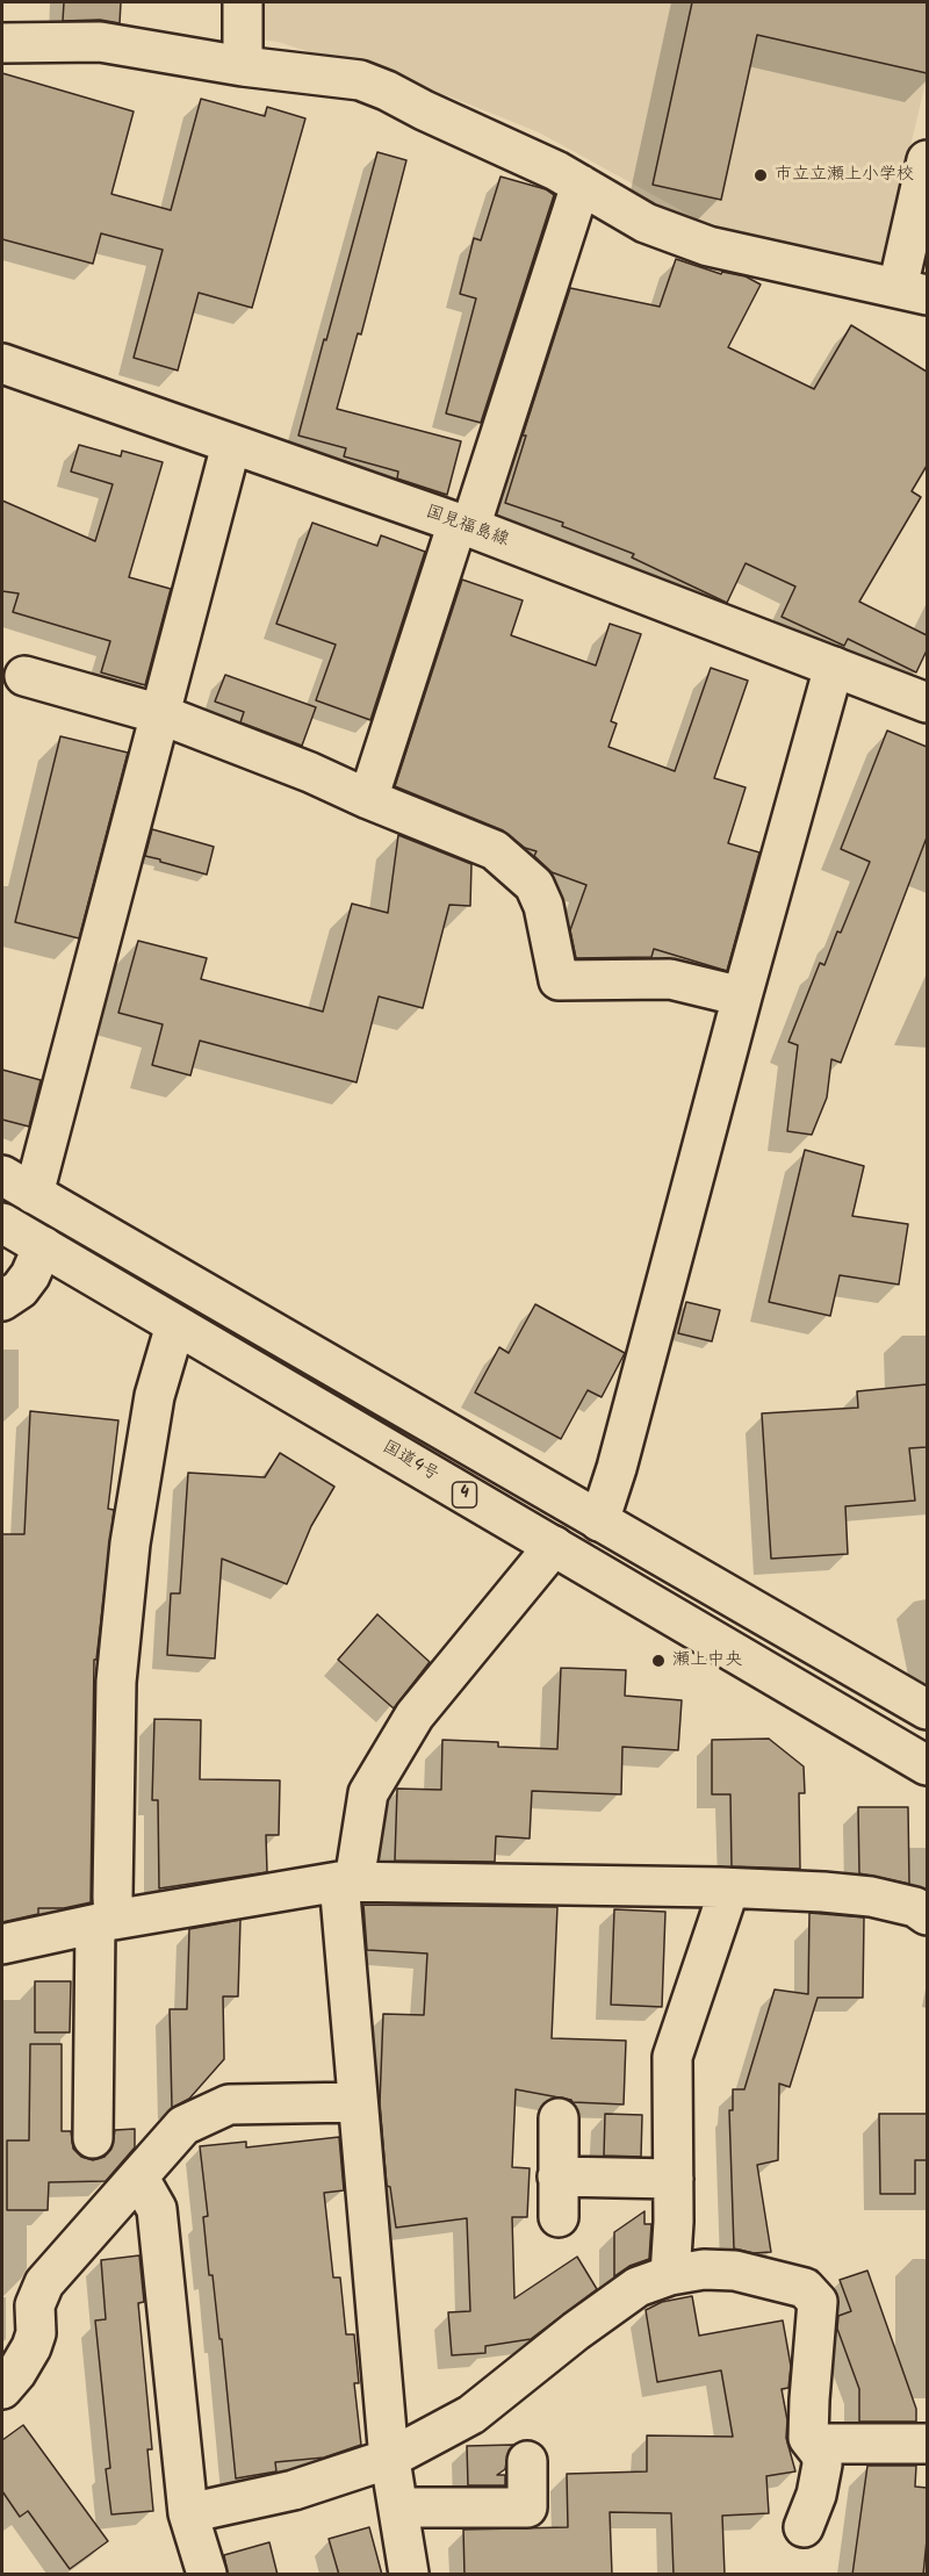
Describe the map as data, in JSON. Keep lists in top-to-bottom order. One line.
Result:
{"streets":{"main road":["国見福島線","国道4号","4"]},"places":["市立立瀬上小学校","瀬上中央"]}
